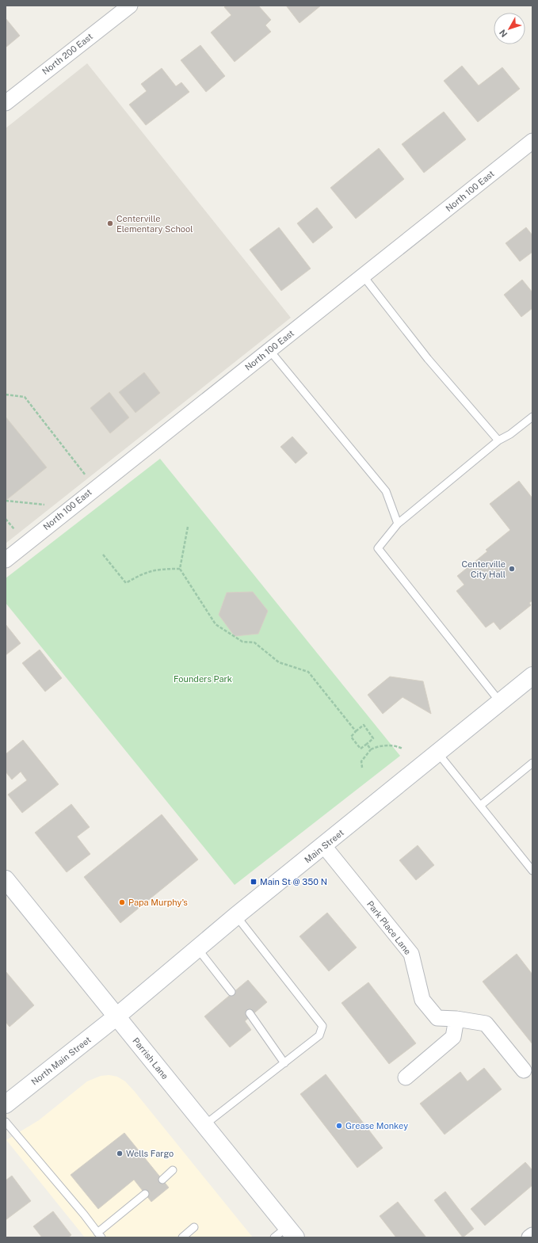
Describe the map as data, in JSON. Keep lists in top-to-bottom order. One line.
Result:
{"streets":{"main road":["Main Street","Parrish Lane","North Main Street"],"street":["North 200 East","North 100 East","Park Place Lane"]},"crossings":[["Main Street","Park Place Lane"],["Main Street","Parrish Lane"],["Main Street","North Main Street"],["Parrish Lane","North Main Street"]],"parks":["Founders Park"],"places":{"other":["Centerville Elementary School","Centerville City Hall","Papa Murphy's","Grease Monkey","Wells Fargo"],"transit":["Main St @ 350 N"]},"north":"bottom left"}
